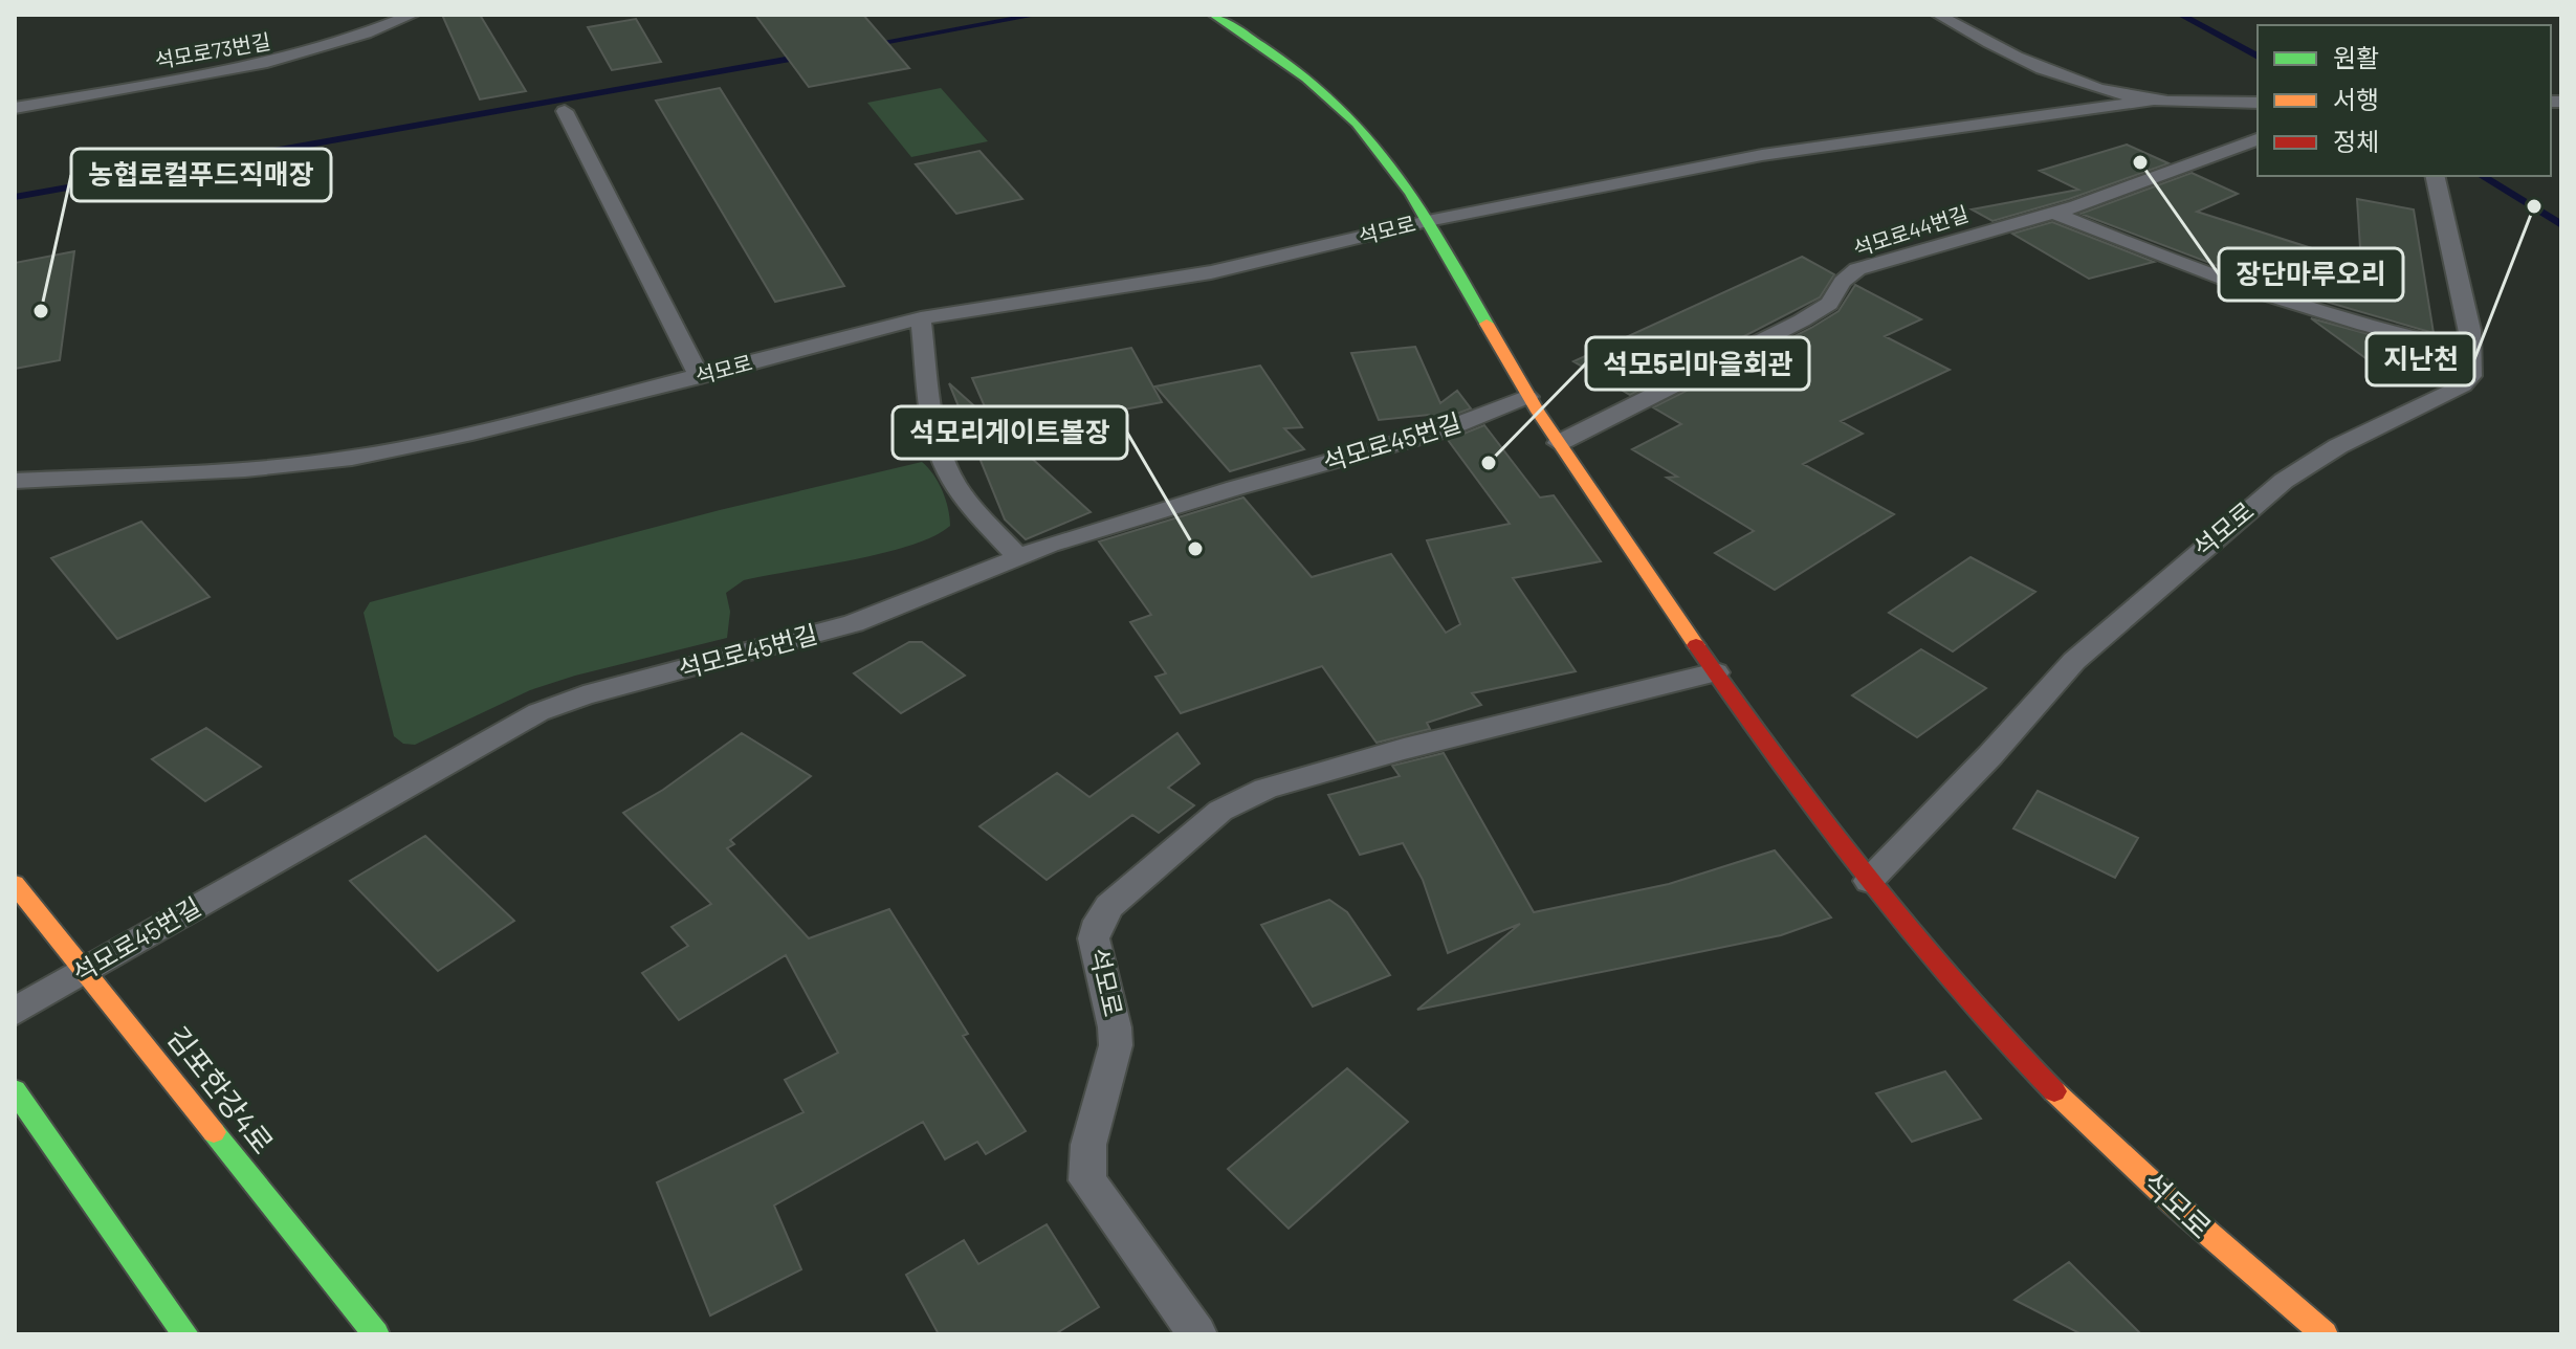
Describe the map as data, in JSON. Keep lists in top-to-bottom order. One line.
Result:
{"streets":{"street":["석모로","김포한강4로"],"lane":["석모로73번길","석모로44번길","석모로45번길"]},"crossings":[["석모로","석모로44번길"],["석모로","석모로45번길"],["석모로45번길","김포한강4로"]],"places":["장단마루오리","지난천","농협로컬푸드직매장","석모5리마을회관","석모리게이트볼장"],"legend":["원활","서행","정체"]}
